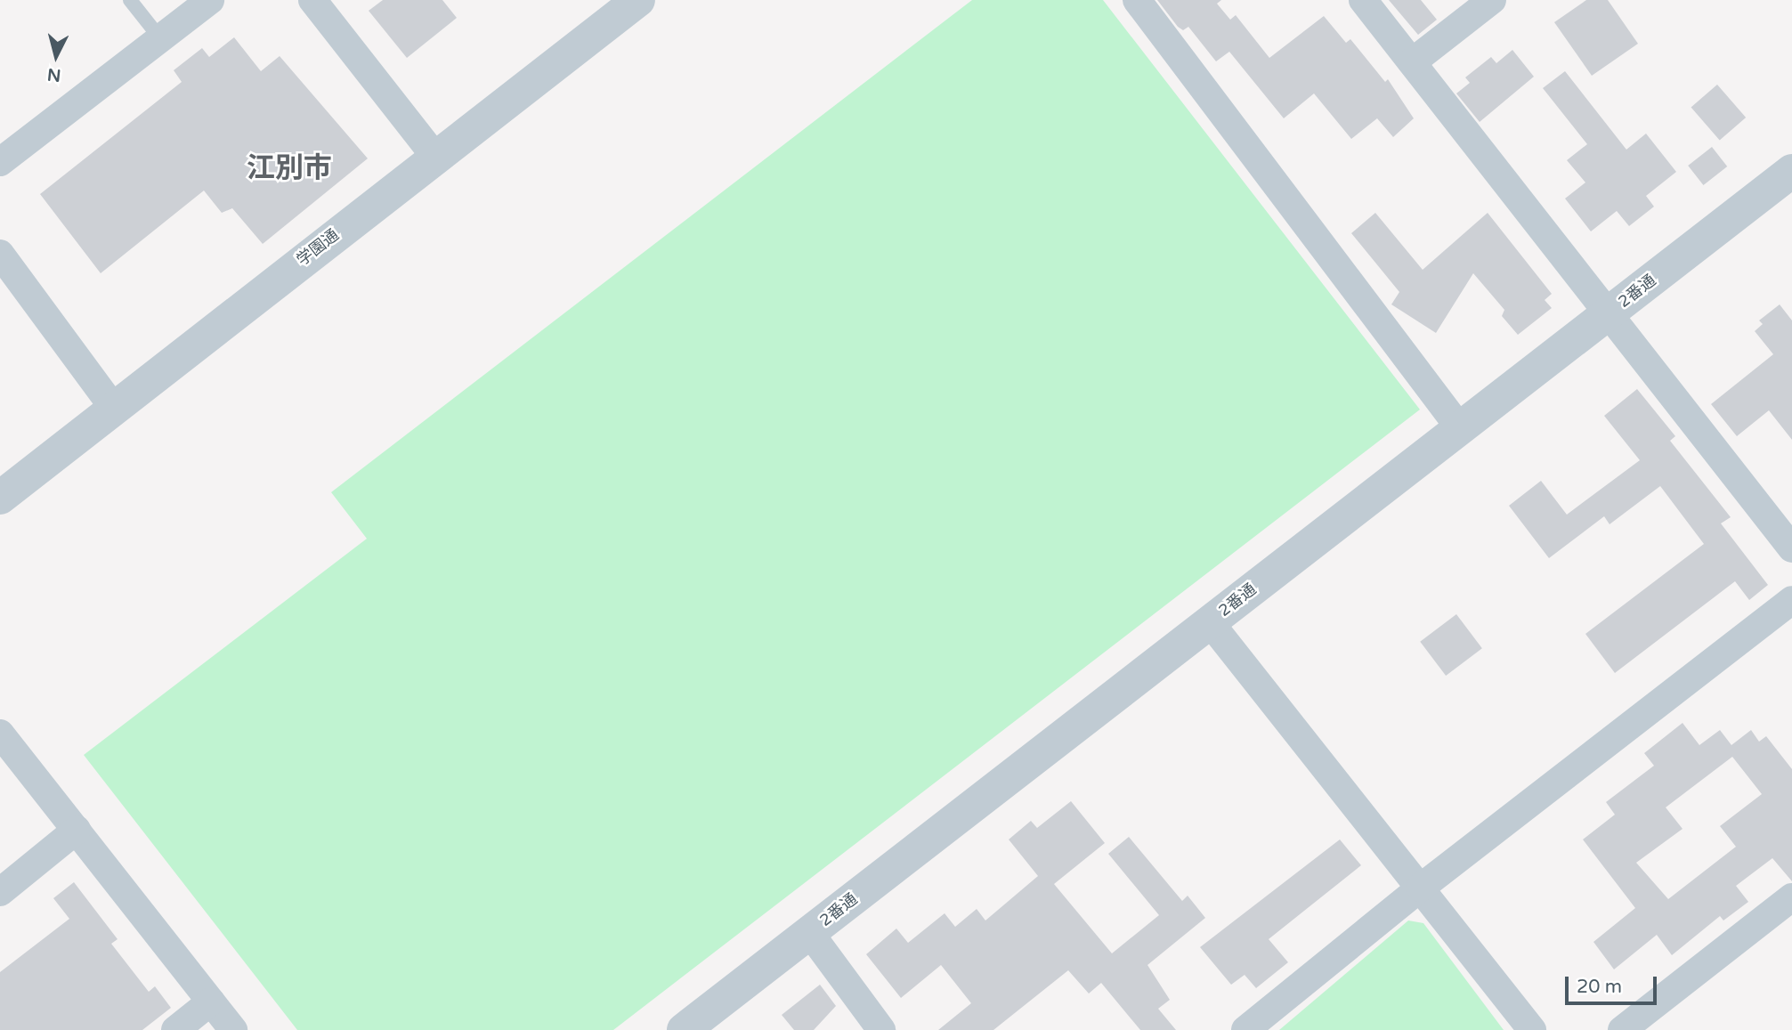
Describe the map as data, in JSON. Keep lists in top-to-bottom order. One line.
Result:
{"streets":{"street":["学園通","2番通"]},"districts":["江別市"],"scale_bar":"20 m","north":"bottom"}
